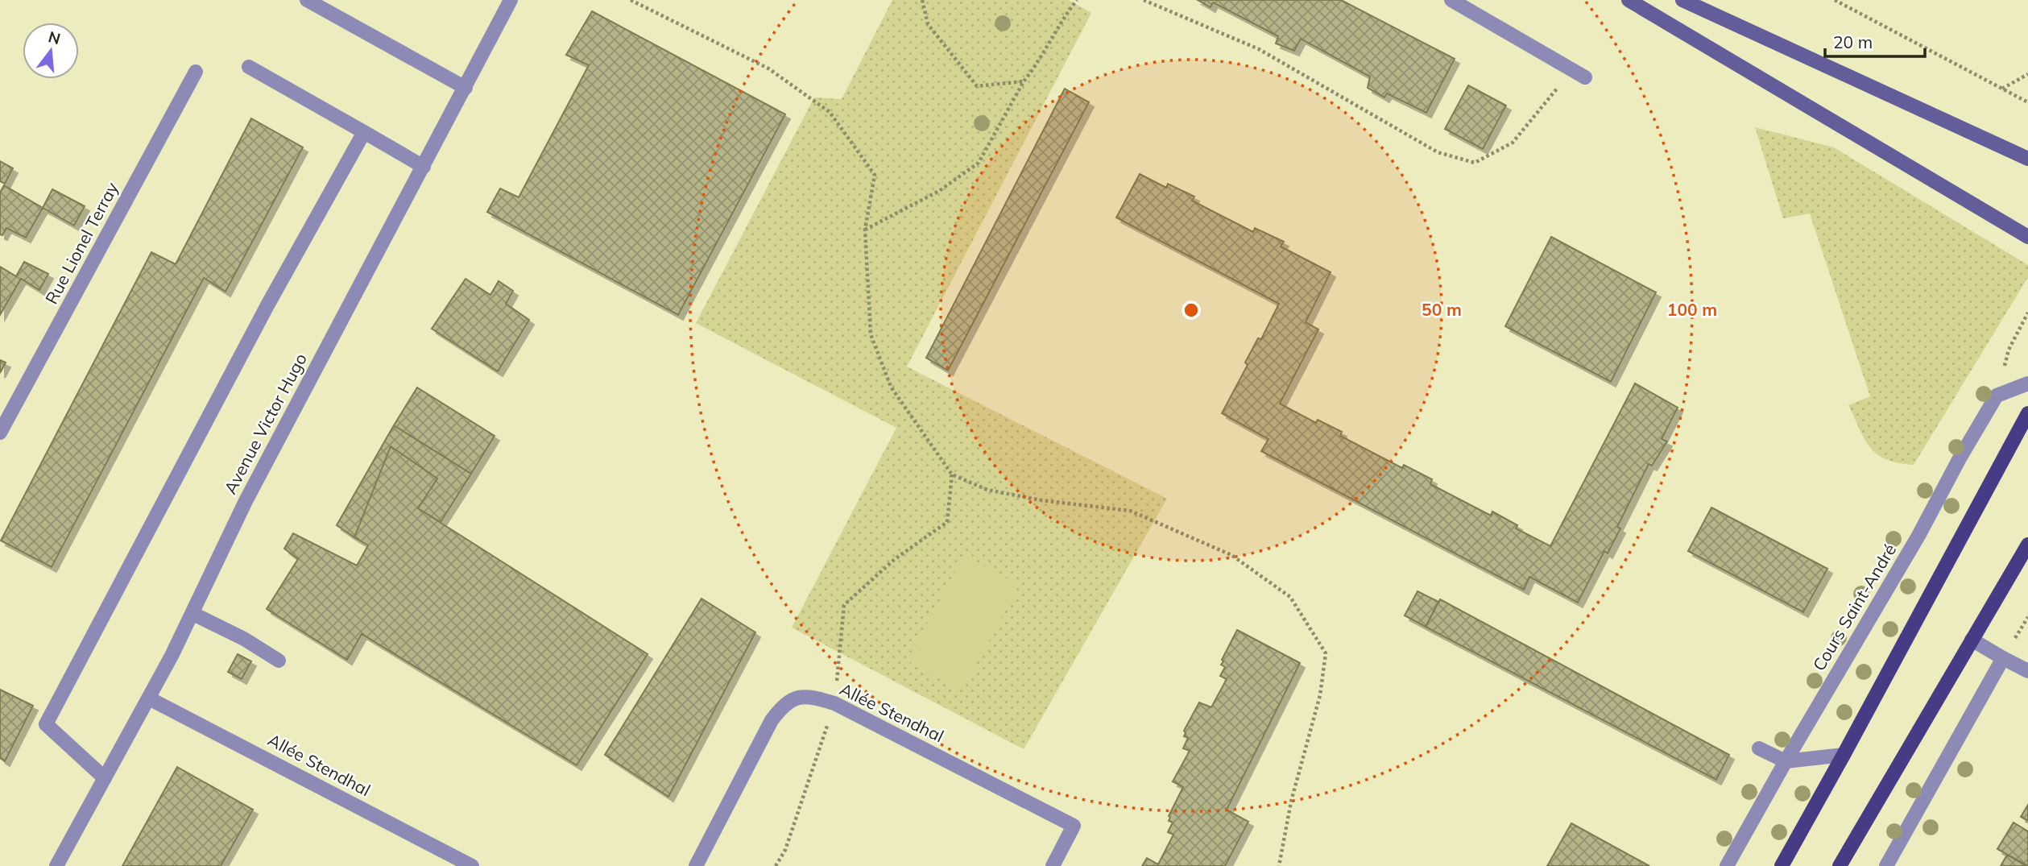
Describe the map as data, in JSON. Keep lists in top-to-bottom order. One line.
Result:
{"streets":{"street":["Rue Lionel Terray","Avenue Victor Hugo","Cours Saint-André","Allée Stendhal"]},"crossings":[["Avenue Victor Hugo","Allée Stendhal"]],"scale_bar":"20 m","north":"top","rings":["50 m","100 m"]}
